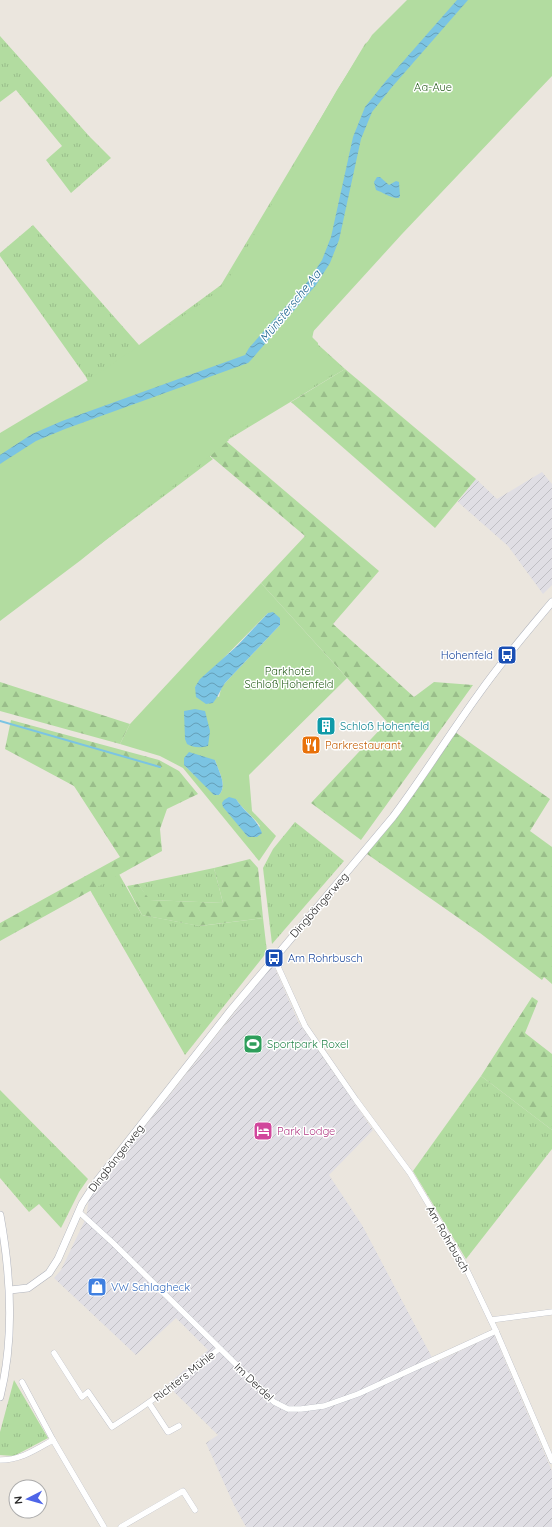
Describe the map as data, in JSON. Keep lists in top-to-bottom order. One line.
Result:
{"streets":{"main road":["Dingbängerweg"],"street":["Am Rohrbusch","Richters Mühle","Im Derdel"]},"crossings":[["Dingbängerweg","Am Rohrbusch"],["Dingbängerweg","Im Derdel"],["Am Rohrbusch","Im Derdel"],["Richters Mühle","Im Derdel"]],"water":["Münstersche Aa"],"parks":["Aa-Aue","Parkhotel Schloß Hohenfeld"],"places":{"bus stop":["Hohenfeld","Am Rohrbusch"],"building":["Schloß Hohenfeld"],"restaurant":["Parkrestaurant"],"sports":["Sportpark Roxel"],"hotel":["Park Lodge"],"shop":["VW Schlagheck"]},"north":"left"}
